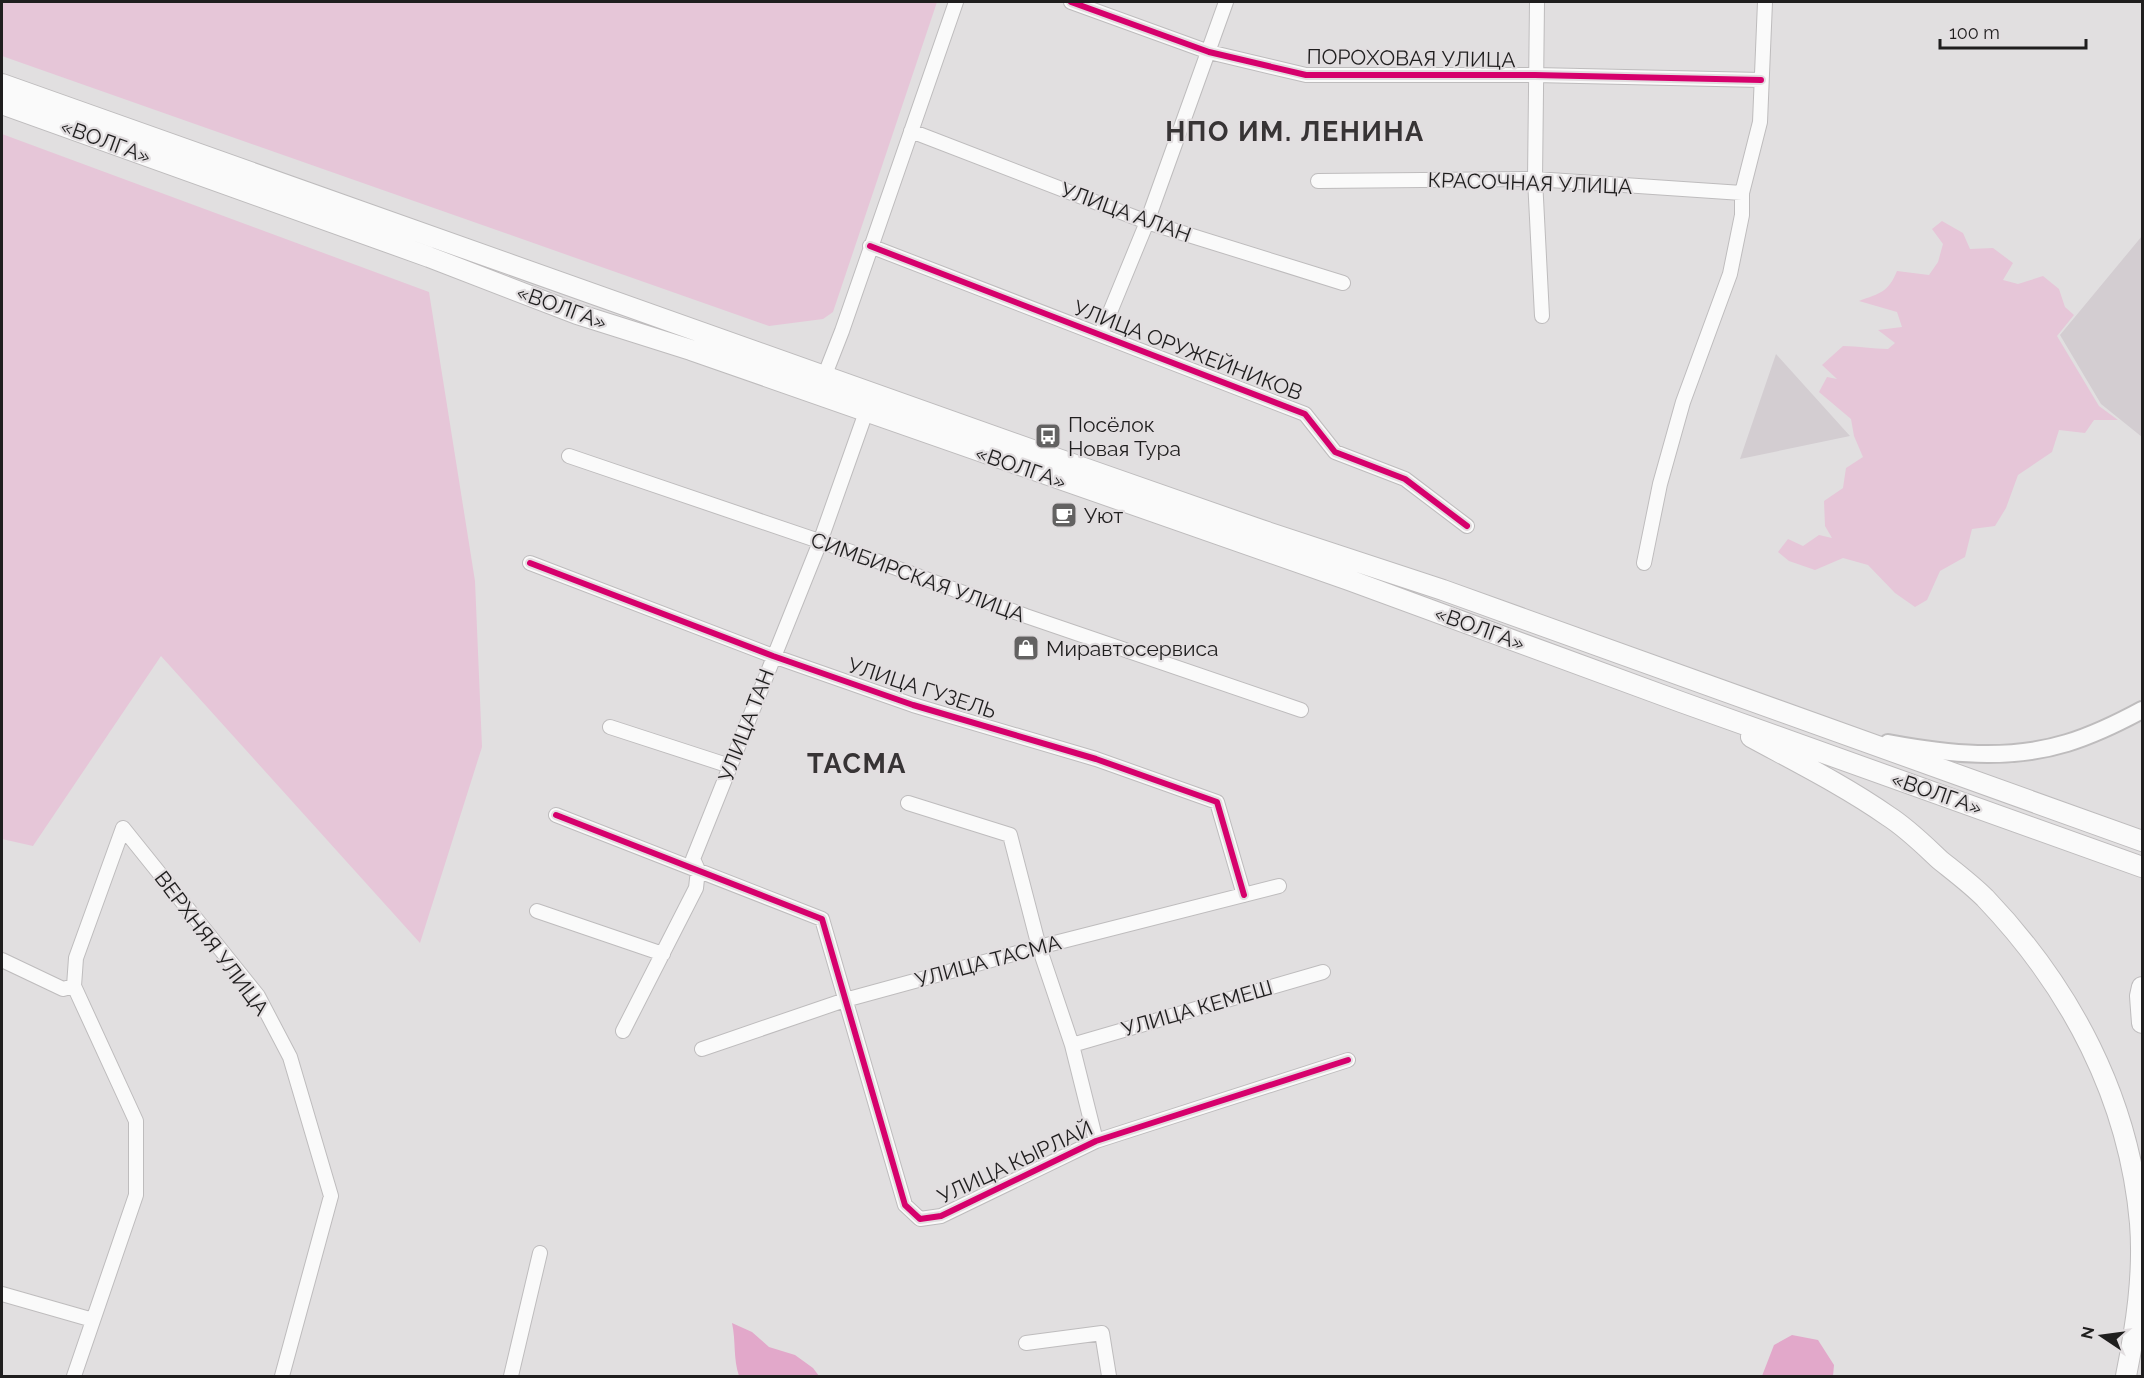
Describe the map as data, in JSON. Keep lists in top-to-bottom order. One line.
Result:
{"streets":{"highway":["«ВОЛГА»"],"street":["ПОРОХОВАЯ УЛИЦА","КРАСОЧНАЯ УЛИЦА","УЛИЦА АЛАН","УЛИЦА ОРУЖЕЙНИКОВ","СИМБИРСКАЯ УЛИЦА","УЛИЦА ГУЗЕЛЬ","УЛИЦА ТАН","ВЕРХНЯЯ УЛИЦА","УЛИЦА ТАСМА","УЛИЦА КЕМЕШ","УЛИЦА КЫРЛАЙ"]},"crossings":[["«ВОЛГА»","УЛИЦА ТАН"],["СИМБИРСКАЯ УЛИЦА","УЛИЦА ТАН"],["УЛИЦА ГУЗЕЛЬ","УЛИЦА ТАН"],["УЛИЦА ГУЗЕЛЬ","УЛИЦА ТАСМА"],["УЛИЦА ТАН","УЛИЦА КЫРЛАЙ"],["УЛИЦА ТАСМА","УЛИЦА КЫРЛАЙ"]],"districts":["НПО ИМ. ЛЕНИНА","ТАСМА"],"places":{"bus stop":["Посёлок Новая Тура"],"cafe":["Уют"],"shop":["Миравтосервиса"]},"scale_bar":"100 m","north":"left"}
